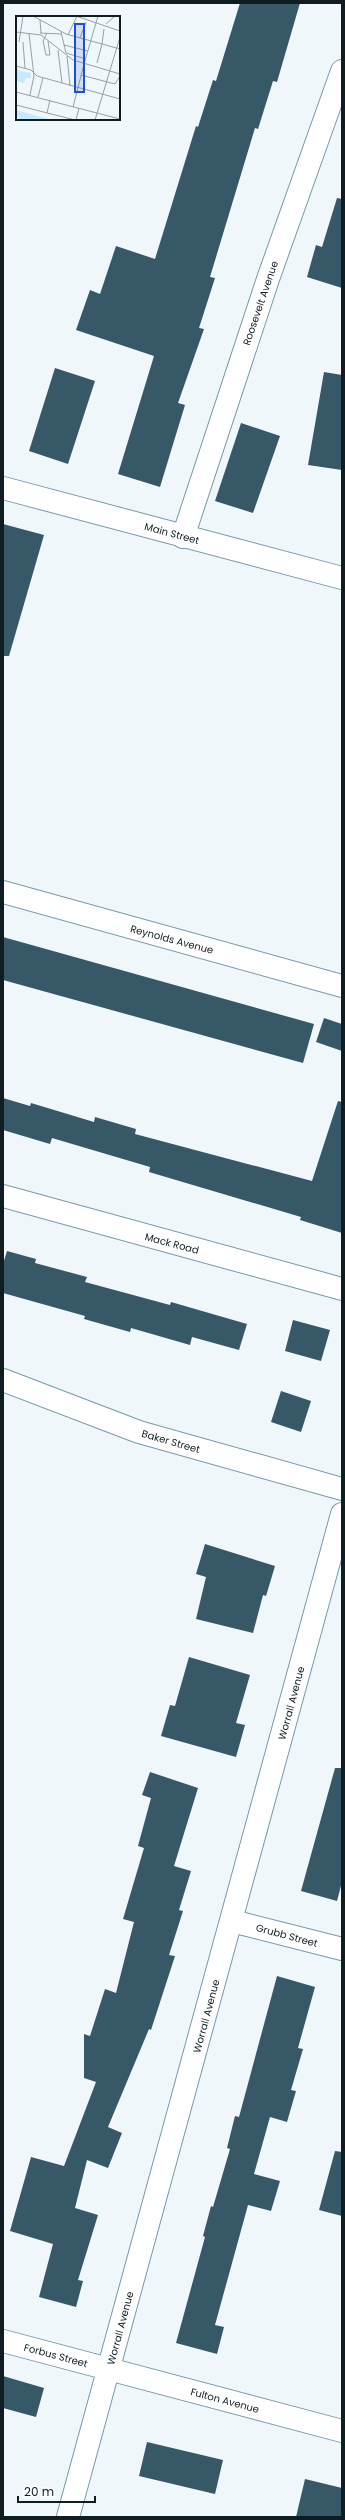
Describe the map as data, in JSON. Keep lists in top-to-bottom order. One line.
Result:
{"streets":{"main road":["Roosevelt Avenue","Main Street","Reynolds Avenue","Mack Road","Baker Street","Worrall Avenue","Grubb Street","Forbus Street","Fulton Avenue"]},"crossings":[["Roosevelt Avenue","Main Street"],["Worrall Avenue","Grubb Street"],["Worrall Avenue","Forbus Street"],["Worrall Avenue","Fulton Avenue"],["Forbus Street","Fulton Avenue"]],"scale_bar":"20 m"}
